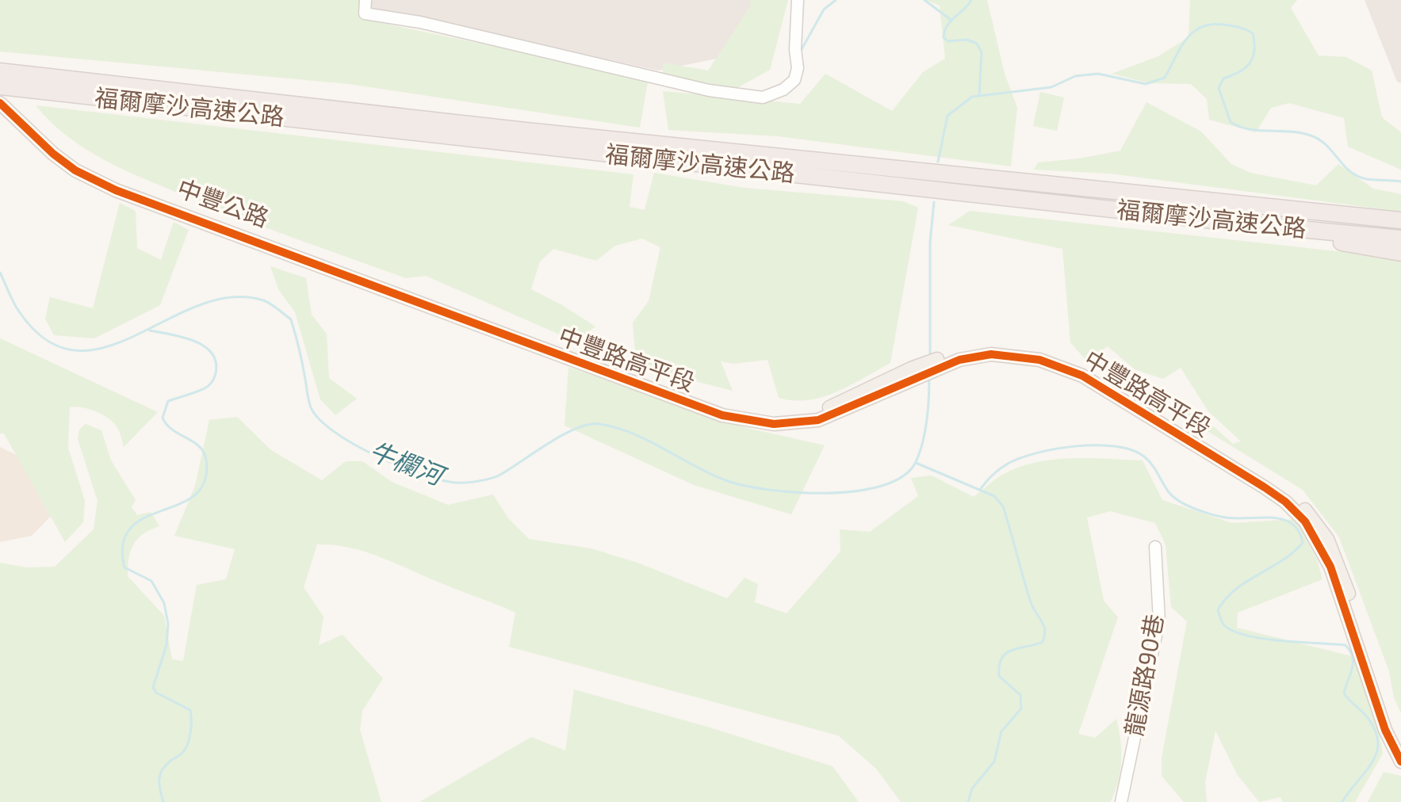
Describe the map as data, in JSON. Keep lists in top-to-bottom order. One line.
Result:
{"streets":{"highway":["福爾摩沙高速公路"],"main road":["中豐公路","中豐路高平段"],"street":["龍源路90巷"]},"crossings":[["中豐公路","中豐路高平段"]],"water":["牛欄河"]}
